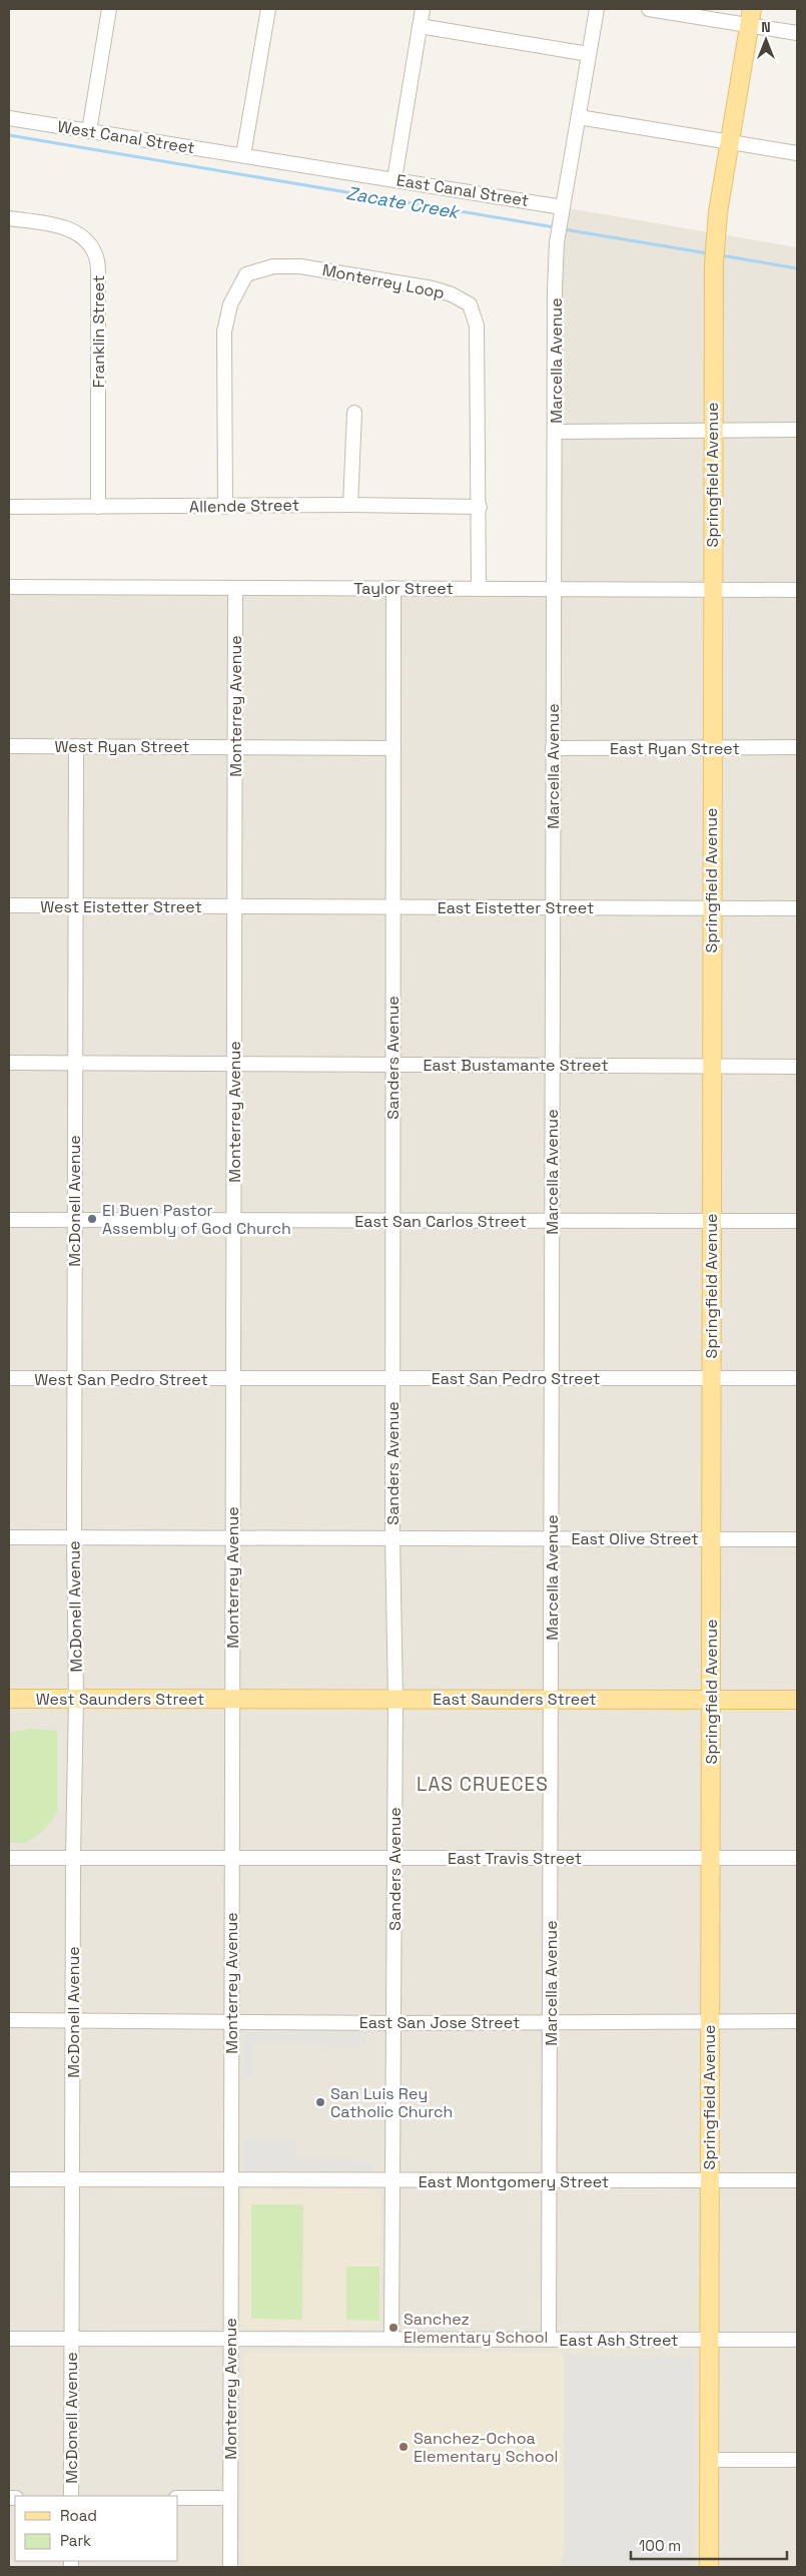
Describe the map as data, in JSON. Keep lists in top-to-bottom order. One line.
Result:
{"streets":{"main road":["Springfield Avenue","West Saunders Street","East Saunders Street"],"street":["West Canal Street","East Canal Street","Monterrey Loop","Franklin Street","Marcella Avenue","Allende Street","Taylor Street","Monterrey Avenue","West Ryan Street","East Ryan Street","West Eistetter Street","East Eistetter Street","Sanders Avenue","East Bustamante Street","McDonell Avenue","East San Carlos Street","East San Pedro Street","West San Pedro Street","East Olive Street","East Travis Street","East San Jose Street","East Montgomery Street","East Ash Street"]},"crossings":[["West Canal Street","East Canal Street"],["East Canal Street","Marcella Avenue"],["Monterrey Loop","Allende Street"],["Monterrey Loop","Taylor Street"],["Franklin Street","Allende Street"],["Marcella Avenue","Taylor Street"],["Marcella Avenue","East Ryan Street"],["Marcella Avenue","East Eistetter Street"],["Marcella Avenue","East Bustamante Street"],["Marcella Avenue","East San Carlos Street"],["Marcella Avenue","East San Pedro Street"],["Marcella Avenue","East Olive Street"],["Marcella Avenue","East Saunders Street"],["Marcella Avenue","East Travis Street"],["Marcella Avenue","East San Jose Street"],["Marcella Avenue","East Montgomery Street"],["Marcella Avenue","East Ash Street"],["Springfield Avenue","Taylor Street"],["Springfield Avenue","East Ryan Street"],["Springfield Avenue","East Eistetter Street"],["Springfield Avenue","East Bustamante Street"],["Springfield Avenue","East San Carlos Street"],["Springfield Avenue","East San Pedro Street"],["Springfield Avenue","East Olive Street"],["Springfield Avenue","East Saunders Street"],["Springfield Avenue","East Travis Street"],["Springfield Avenue","East San Jose Street"],["Springfield Avenue","East Montgomery Street"],["Springfield Avenue","East Ash Street"],["Taylor Street","Monterrey Avenue"],["Taylor Street","Sanders Avenue"],["Monterrey Avenue","West Ryan Street"],["Monterrey Avenue","West Eistetter Street"],["Monterrey Avenue","East Eistetter Street"],["Monterrey Avenue","East Bustamante Street"],["Monterrey Avenue","East San Carlos Street"],["Monterrey Avenue","East San Pedro Street"],["Monterrey Avenue","West San Pedro Street"],["Monterrey Avenue","East Olive Street"],["Monterrey Avenue","West Saunders Street"],["Monterrey Avenue","East Saunders Street"],["Monterrey Avenue","East Travis Street"],["Monterrey Avenue","East San Jose Street"],["Monterrey Avenue","East Montgomery Street"],["Monterrey Avenue","East Ash Street"],["West Ryan Street","McDonell Avenue"],["West Eistetter Street","East Eistetter Street"],["West Eistetter Street","McDonell Avenue"],["East Eistetter Street","Sanders Avenue"],["Sanders Avenue","East Bustamante Street"],["Sanders Avenue","East San Carlos Street"],["Sanders Avenue","East San Pedro Street"],["Sanders Avenue","East Olive Street"],["Sanders Avenue","East Saunders Street"],["Sanders Avenue","East Travis Street"],["Sanders Avenue","East San Jose Street"],["Sanders Avenue","East Montgomery Street"],["Sanders Avenue","East Ash Street"],["East Bustamante Street","McDonell Avenue"],["McDonell Avenue","East San Carlos Street"],["McDonell Avenue","West San Pedro Street"],["McDonell Avenue","East Olive Street"],["McDonell Avenue","West Saunders Street"],["McDonell Avenue","East Travis Street"],["McDonell Avenue","East San Jose Street"],["McDonell Avenue","East Montgomery Street"],["McDonell Avenue","East Ash Street"],["East San Pedro Street","West San Pedro Street"],["West Saunders Street","East Saunders Street"]],"districts":["LAS CRUECES"],"water":["Zacate Creek"],"places":["El Buen Pastor Assembly of God Church","San Luis Rey Catholic Church","Sanchez Elementary School","Sanchez-Ochoa Elementary School"],"legend":["Road","Park"],"scale_bar":"100 m","north":"top"}
